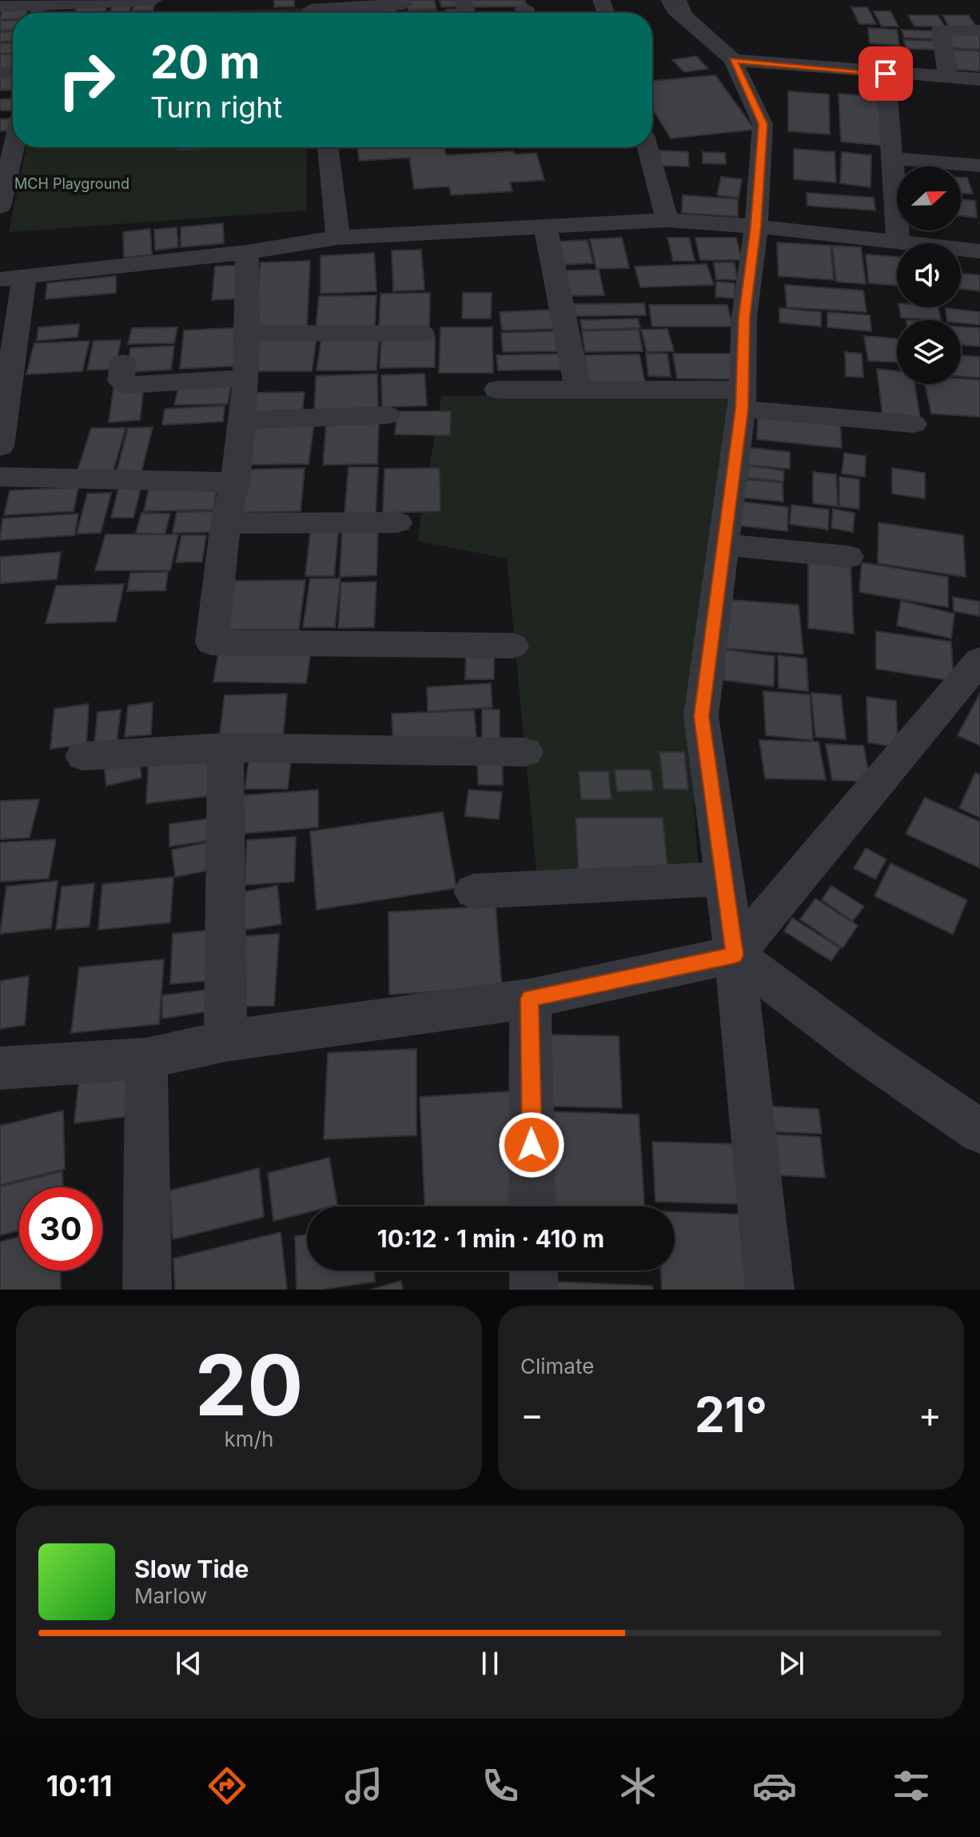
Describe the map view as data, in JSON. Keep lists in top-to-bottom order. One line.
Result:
{"parks":["MCH Playground"],"north":"right","page":{"turn":["20 m","Turn right"],"limit":"30","trip":"10:12 · 1 min · 410 m","tile":[["20","km/h"],"Climate"],"heat":["−","21°","+"],"song":["Slow Tide","Marlow"],"tabs":"10:11"}}
